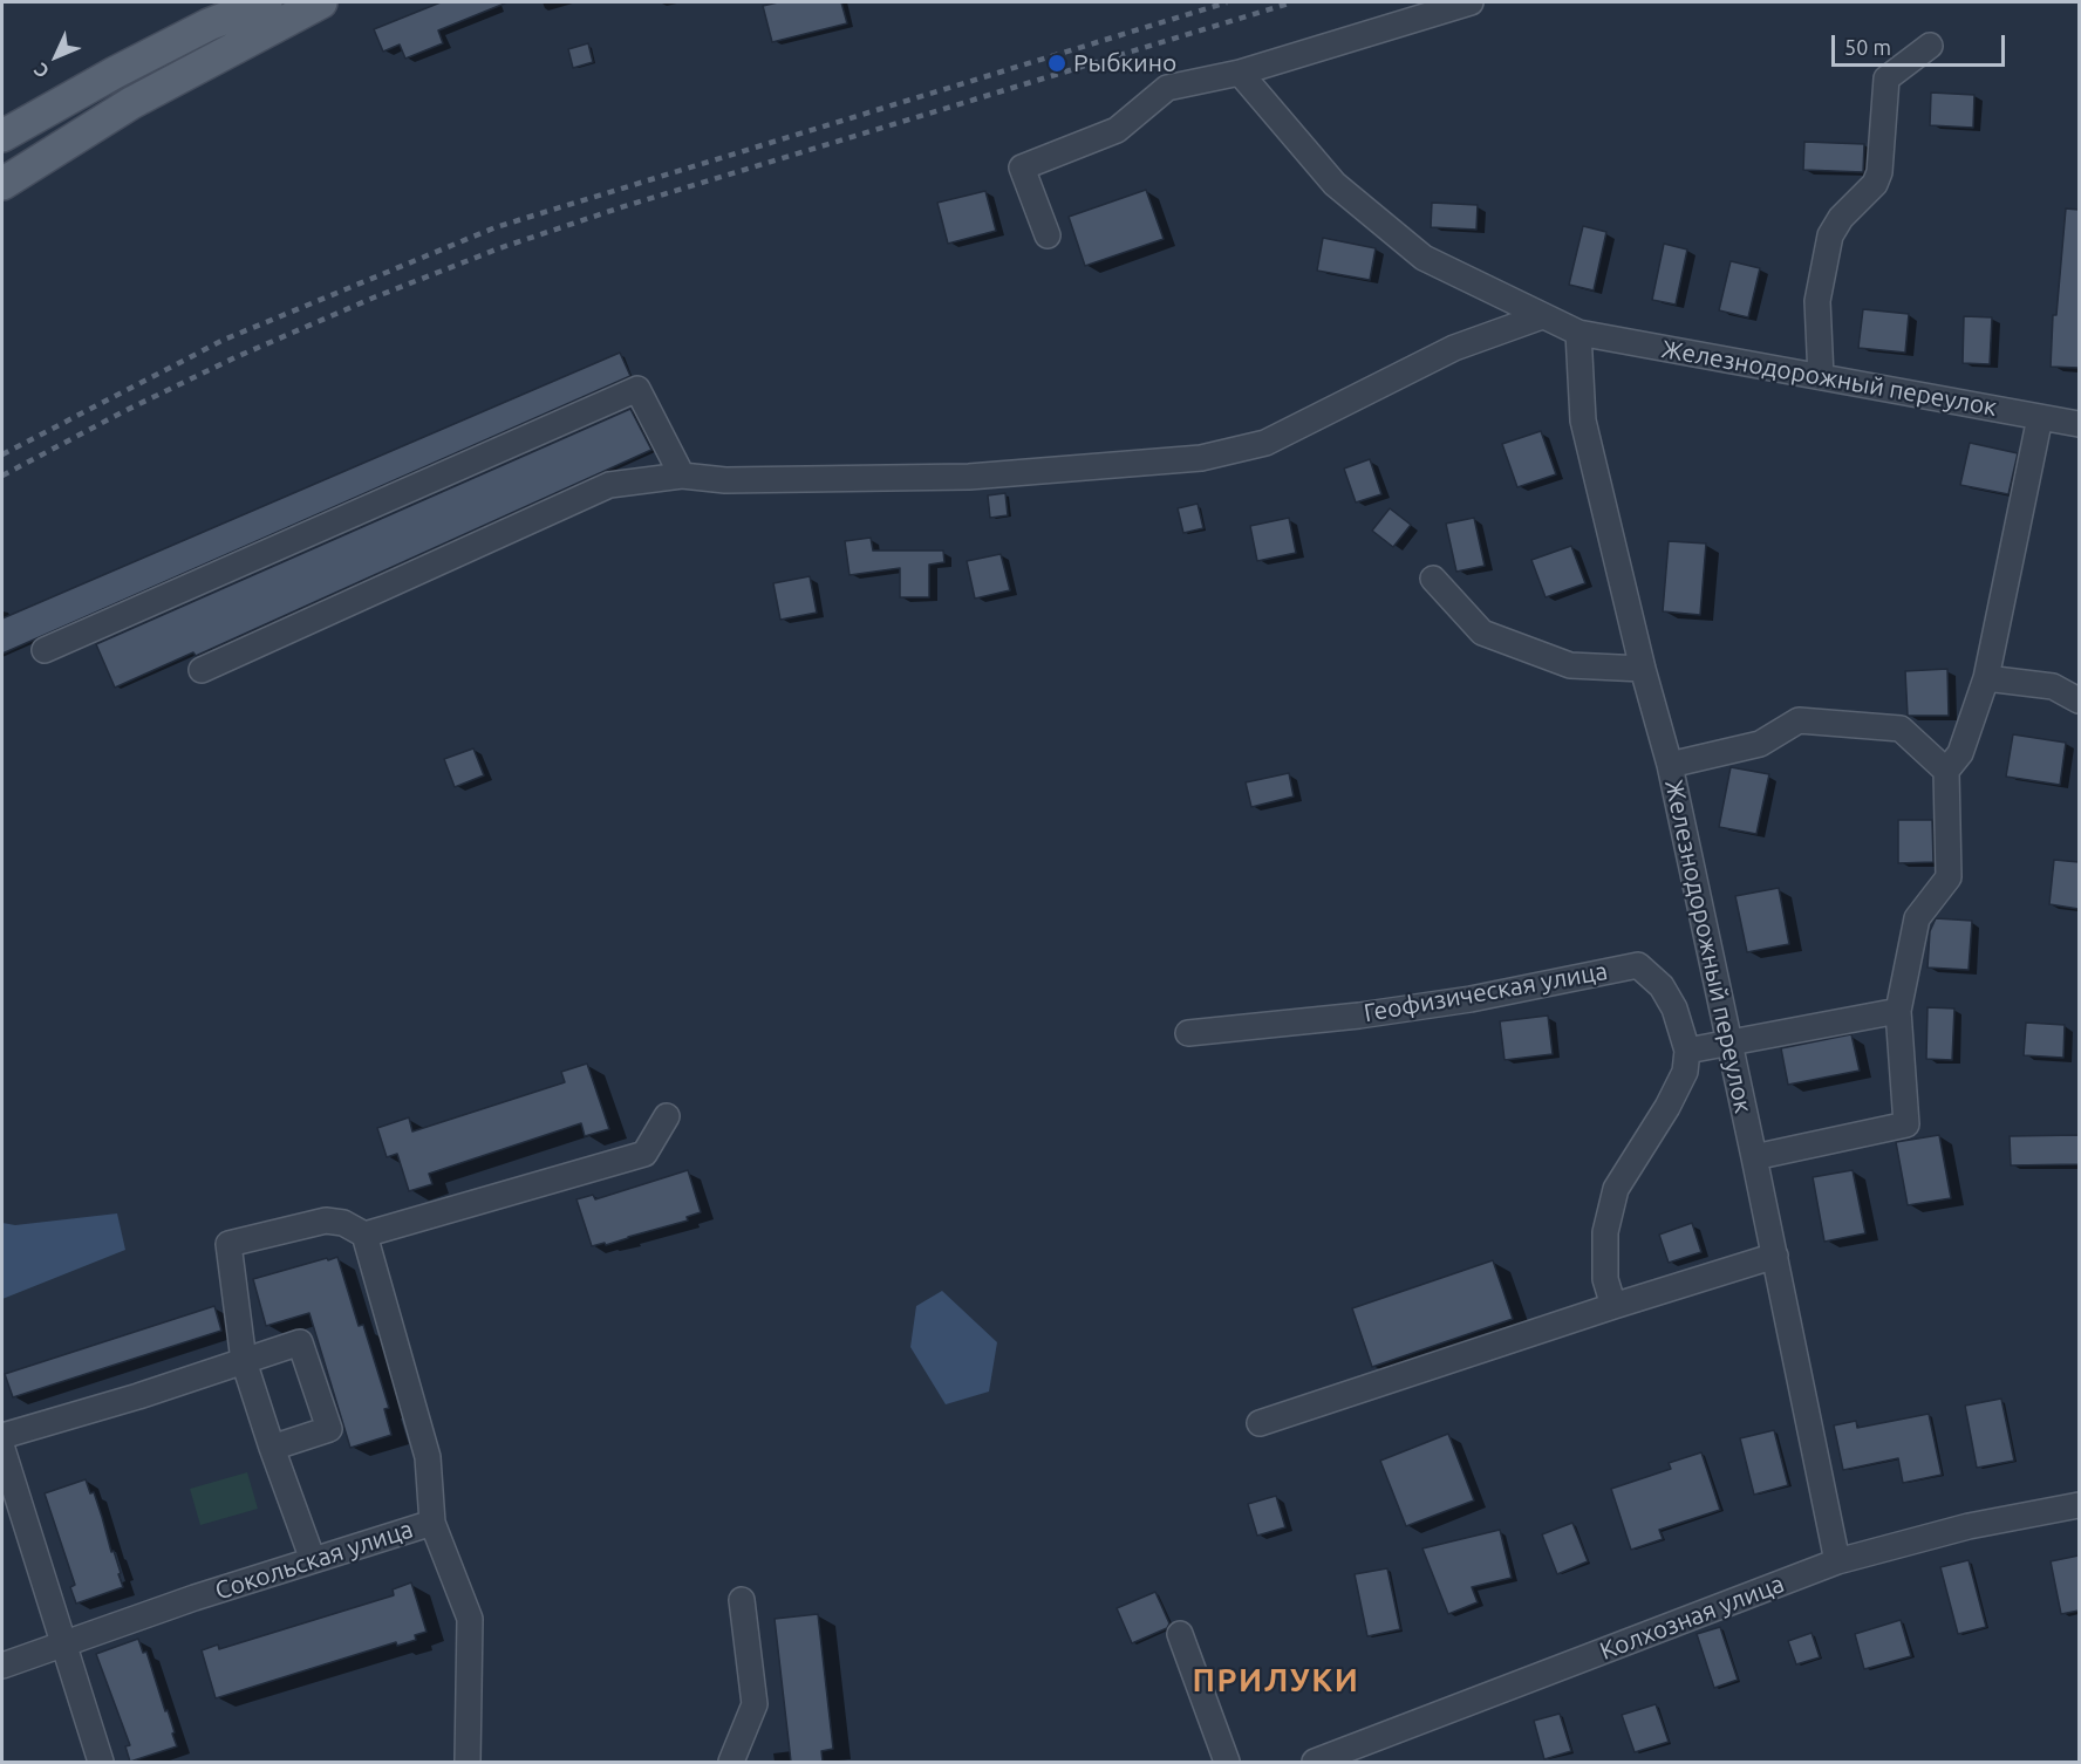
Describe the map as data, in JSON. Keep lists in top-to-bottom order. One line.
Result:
{"streets":{"street":["Железнодорожный переулок","Геофизическая улица","Сокольская улица","Колхозная улица"]},"crossings":[["Железнодорожный переулок","Колхозная улица"]],"districts":["ПРИЛУКИ"],"places":["Рыбкино"],"scale_bar":"50 m","north":"bottom left"}
